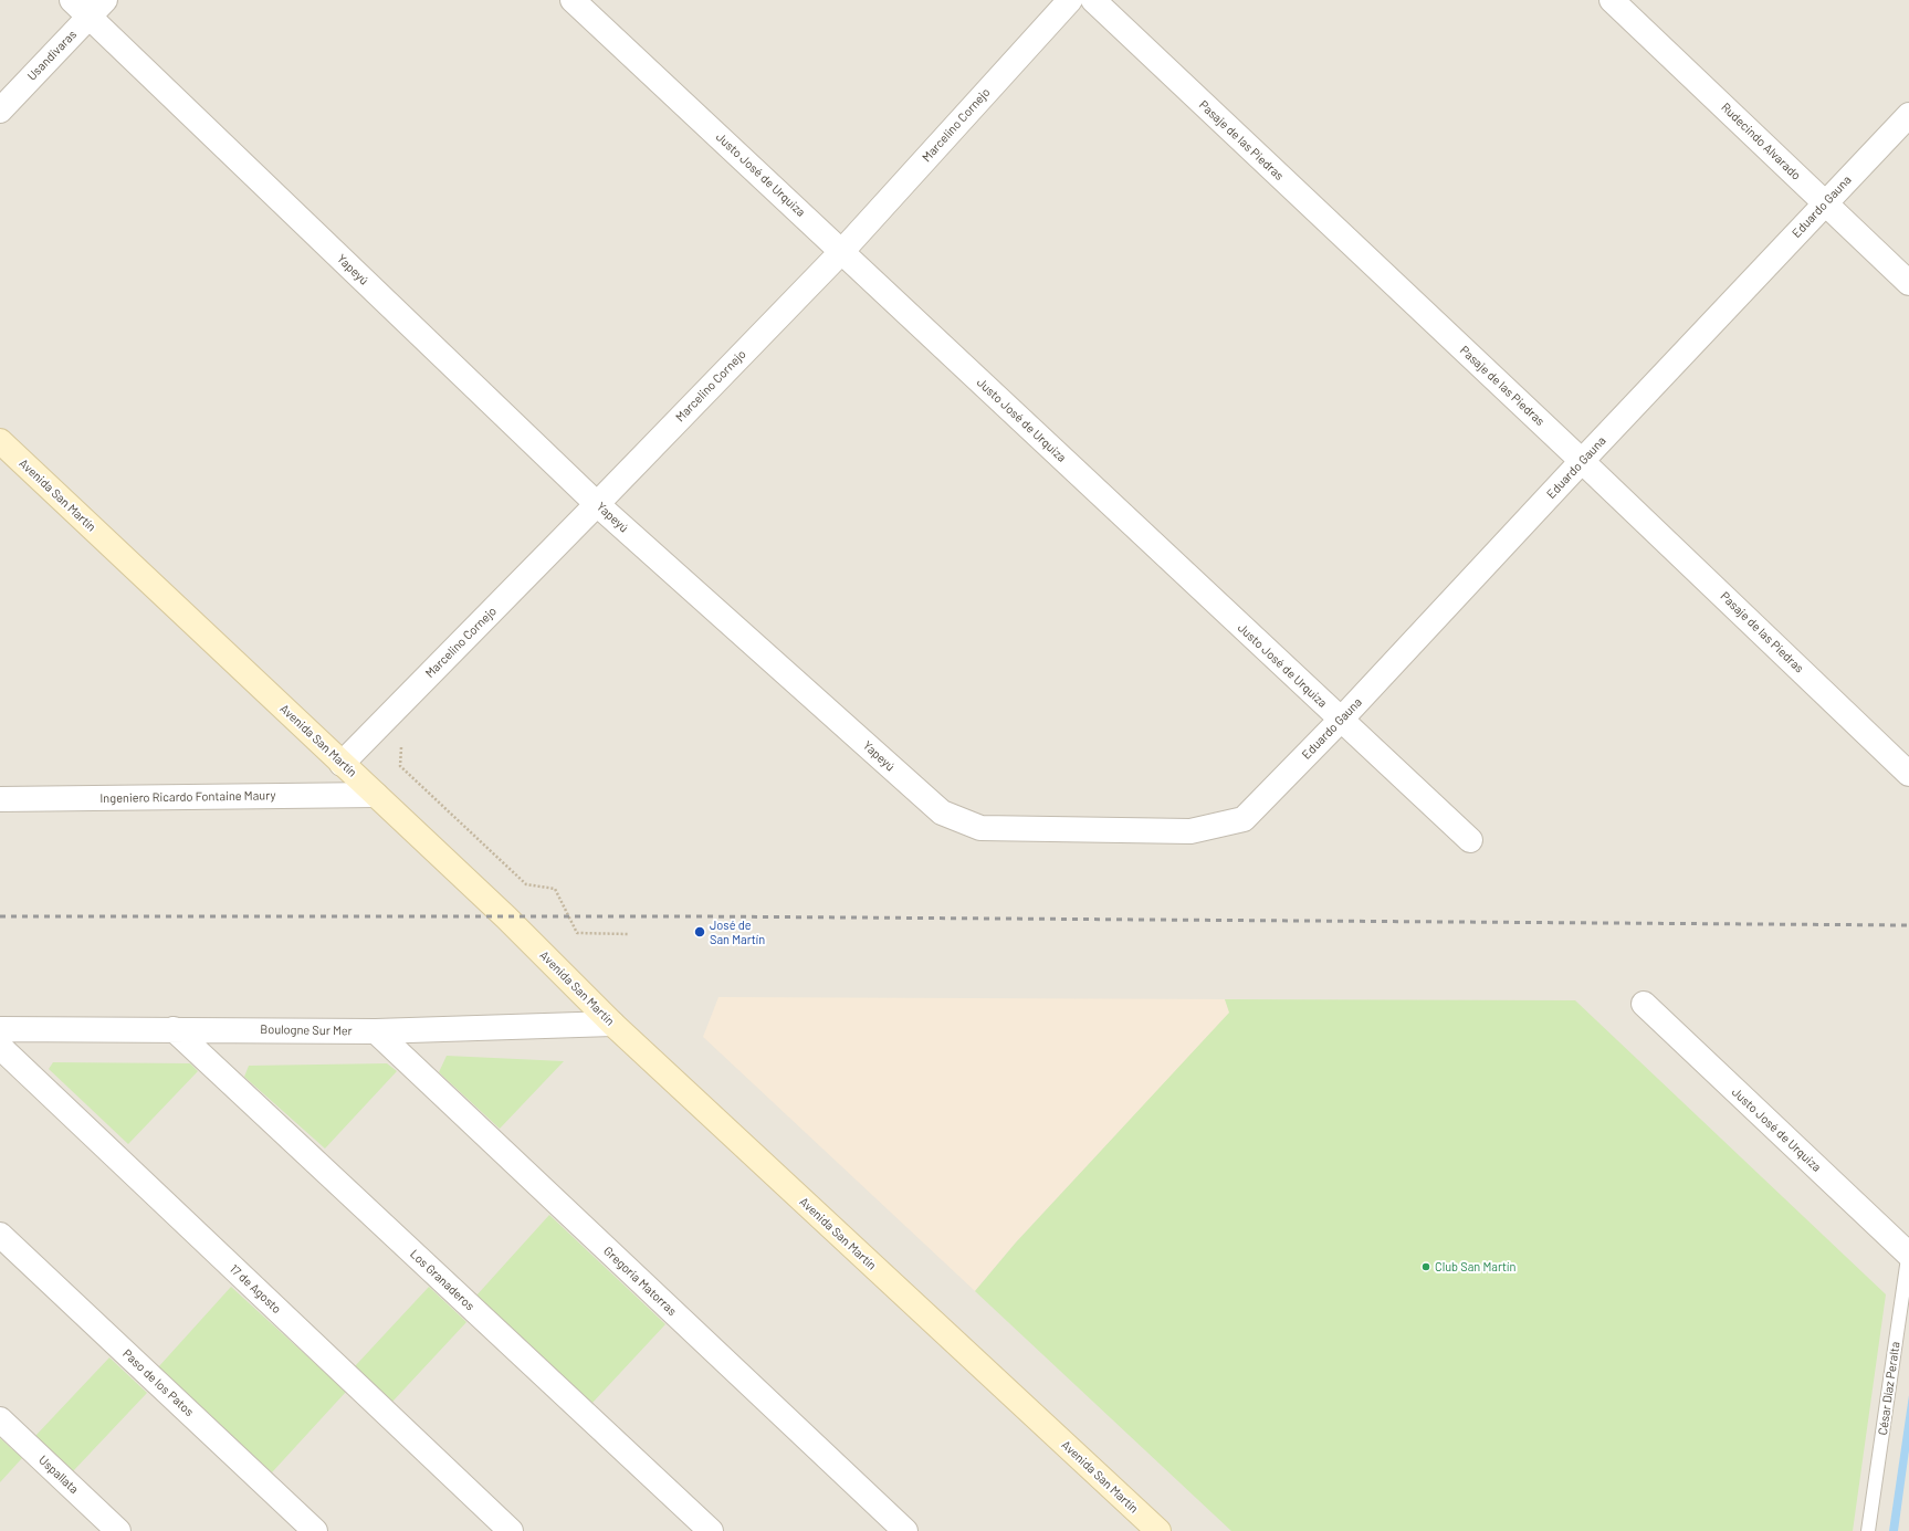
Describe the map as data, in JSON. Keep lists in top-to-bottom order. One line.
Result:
{"streets":{"main road":["Avenida San Martín"],"street":["Usandivaras","Marcelino Cornejo","Pasaje de las Piedras","Rudecindo Alvarado","Justo José de Urquiza","Eduardo Gauna","Yapeyú","Ingeniero Ricardo Fontaine Maury","Boulogne Sur Mer","Los Granaderos","Gregoria Matorras","17 de Agosto","Paso de los Patos","Uspallata"],"lane":["César Díaz Peralta"]},"crossings":[["Usandivaras","Yapeyú"],["Marcelino Cornejo","Justo José de Urquiza"],["Marcelino Cornejo","Yapeyú"],["Marcelino Cornejo","Avenida San Martín"],["Pasaje de las Piedras","Eduardo Gauna"],["Rudecindo Alvarado","Eduardo Gauna"],["Justo José de Urquiza","Eduardo Gauna"],["Justo José de Urquiza","César Díaz Peralta"],["Eduardo Gauna","Yapeyú"],["Avenida San Martín","Ingeniero Ricardo Fontaine Maury"],["Avenida San Martín","Boulogne Sur Mer"],["Boulogne Sur Mer","Los Granaderos"],["Boulogne Sur Mer","Gregoria Matorras"]],"places":["José de San Martín","Club San Martín"]}
